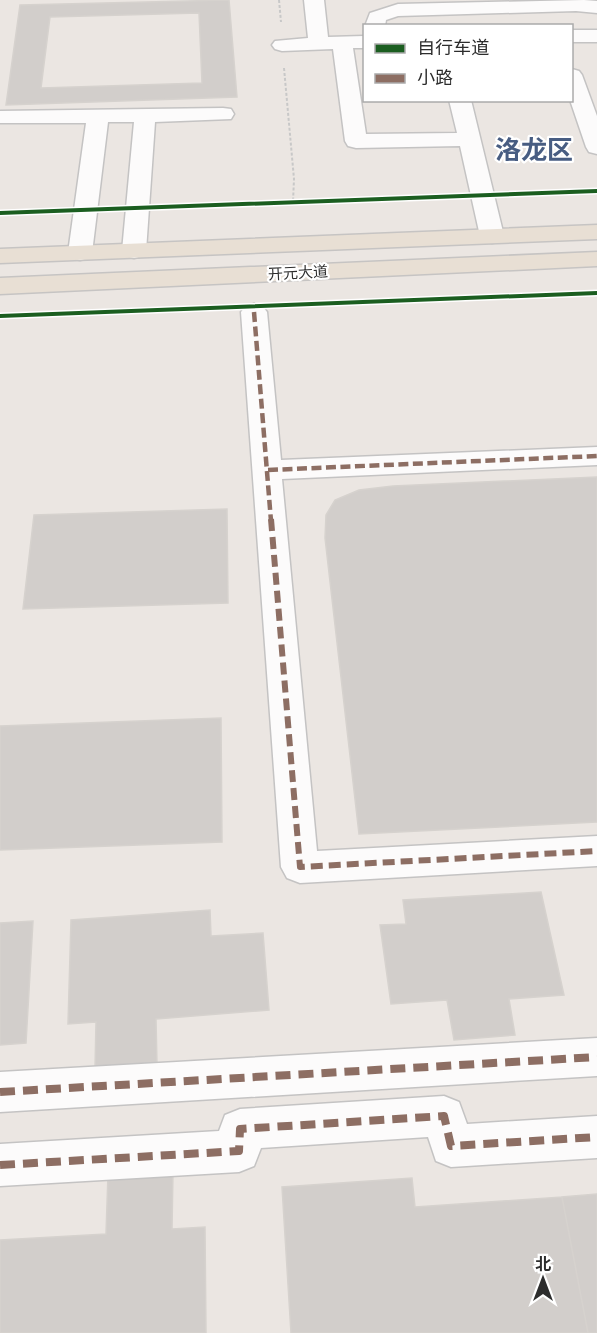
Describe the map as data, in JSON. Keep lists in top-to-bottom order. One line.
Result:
{"streets":{"main road":["开元大道"]},"districts":["洛龙区"],"legend":["自行车道","小路"],"north":"top"}
